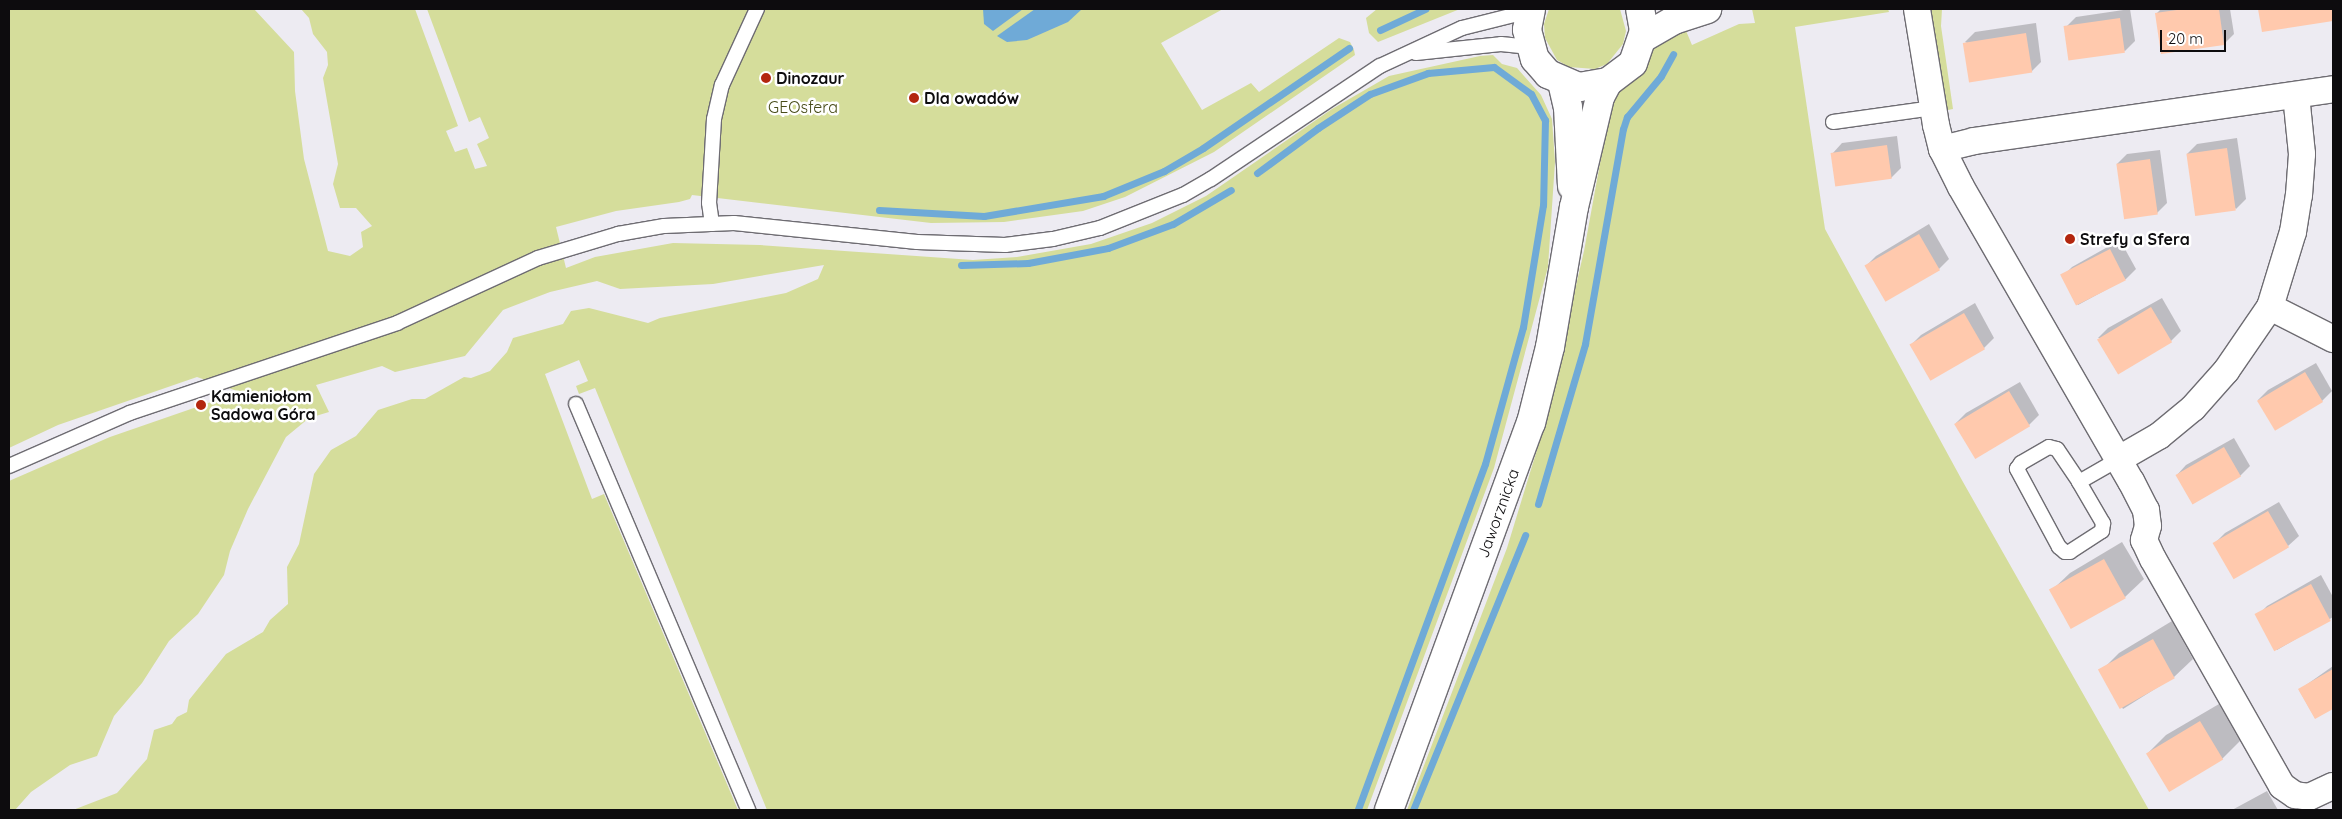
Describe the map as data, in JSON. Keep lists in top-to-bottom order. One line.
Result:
{"streets":{"street":["Jaworznicka"]},"parks":["GEOsfera"],"places":["Dinozaur","Dla owadów","Strefy a Sfera","Kamieniołom Sadowa Góra"],"scale_bar":"20 m"}
